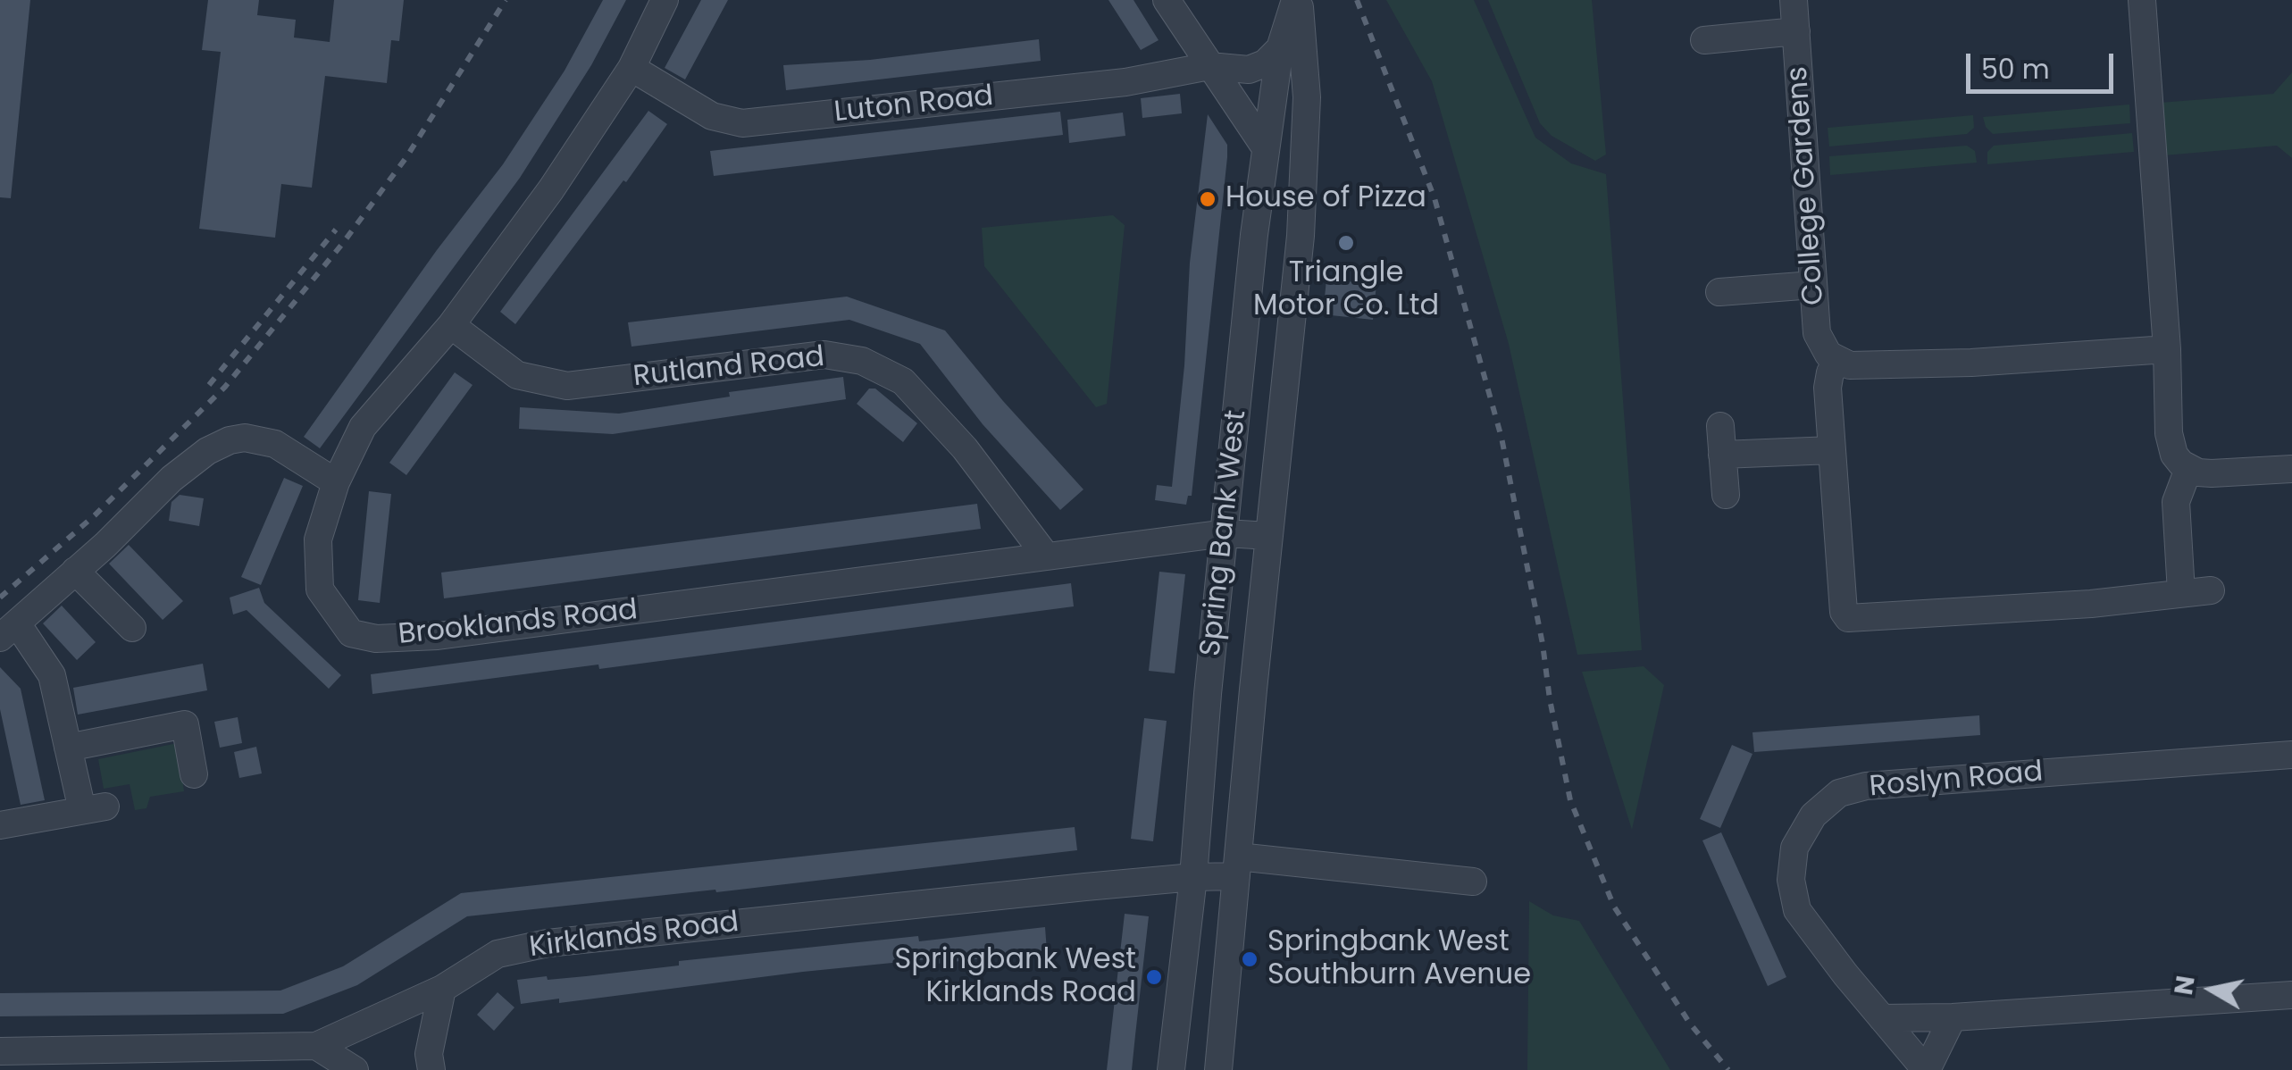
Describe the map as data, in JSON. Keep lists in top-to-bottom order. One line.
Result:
{"streets":{"street":["Luton Road","College Gardens","Rutland Road","Spring Bank West","Brooklands Road","Roslyn Road","Kirklands Road"]},"crossings":[["Luton Road","Spring Bank West"],["Luton Road","Brooklands Road"],["Rutland Road","Brooklands Road"],["Spring Bank West","Brooklands Road"],["Spring Bank West","Kirklands Road"]],"places":["House of Pizza","Triangle Motor Co. Ltd","Springbank West Southburn Avenue","Springbank West Kirklands Road"],"scale_bar":"50 m","north":"left"}
